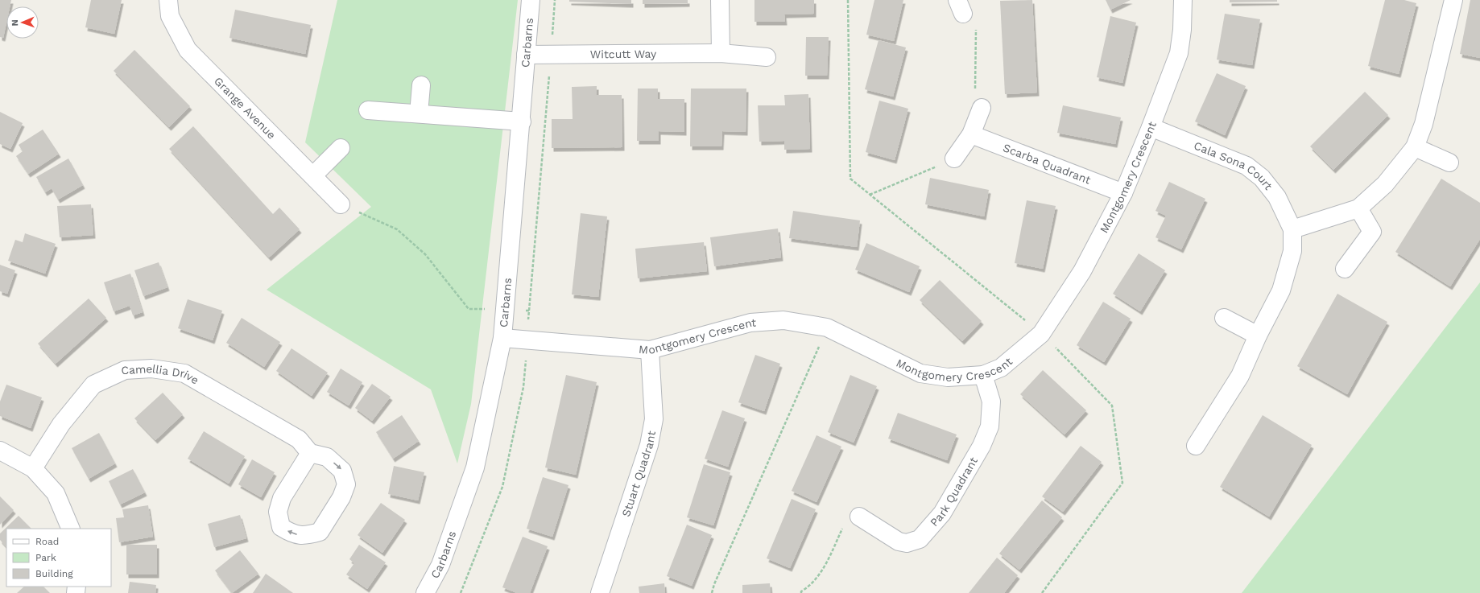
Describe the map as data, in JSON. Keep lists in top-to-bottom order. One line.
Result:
{"streets":{"street":["Carbarns","Witcutt Way","Grange Avenue","Scarba Quadrant","Cala Sona Court","Montgomery Crescent","Camellia Drive","Stuart Quadrant","Park Quadrant"]},"crossings":[["Carbarns","Witcutt Way"],["Carbarns","Montgomery Crescent"],["Scarba Quadrant","Montgomery Crescent"],["Cala Sona Court","Montgomery Crescent"],["Montgomery Crescent","Stuart Quadrant"],["Montgomery Crescent","Park Quadrant"]],"legend":["Road","Park","Building"],"north":"left"}
